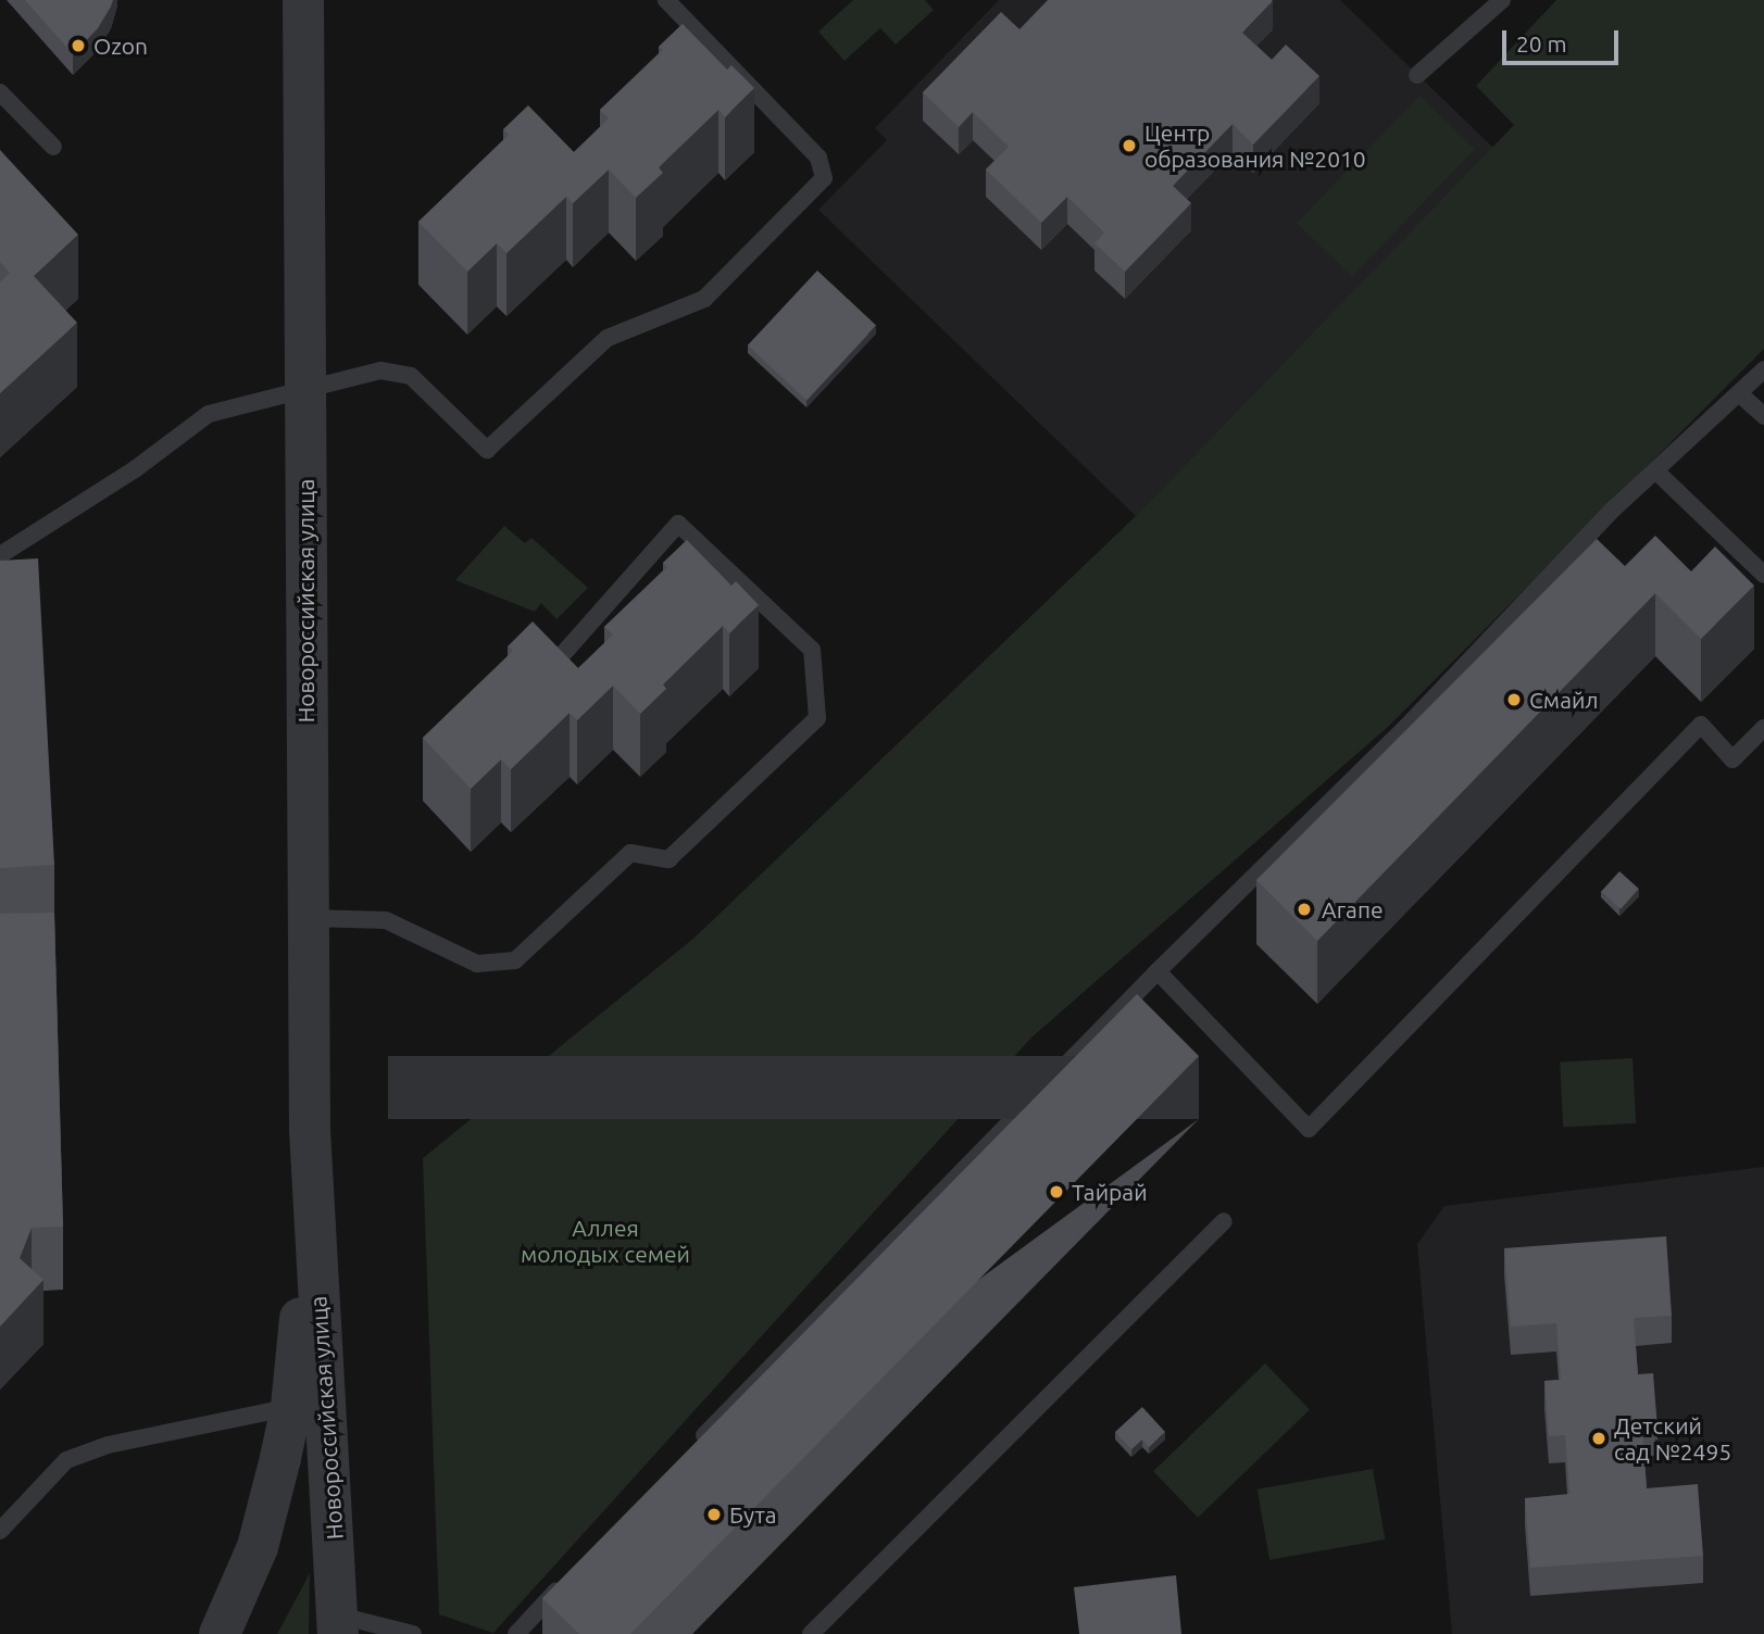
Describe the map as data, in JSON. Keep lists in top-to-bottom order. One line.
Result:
{"streets":{"street":["Новороссийская улица"]},"parks":["Аллея молодых семей"],"places":["Ozon","Центр образования №2010","Смайл","Агапе","Тайрай","Детский сад №2495","Бута"],"scale_bar":"20 m"}
